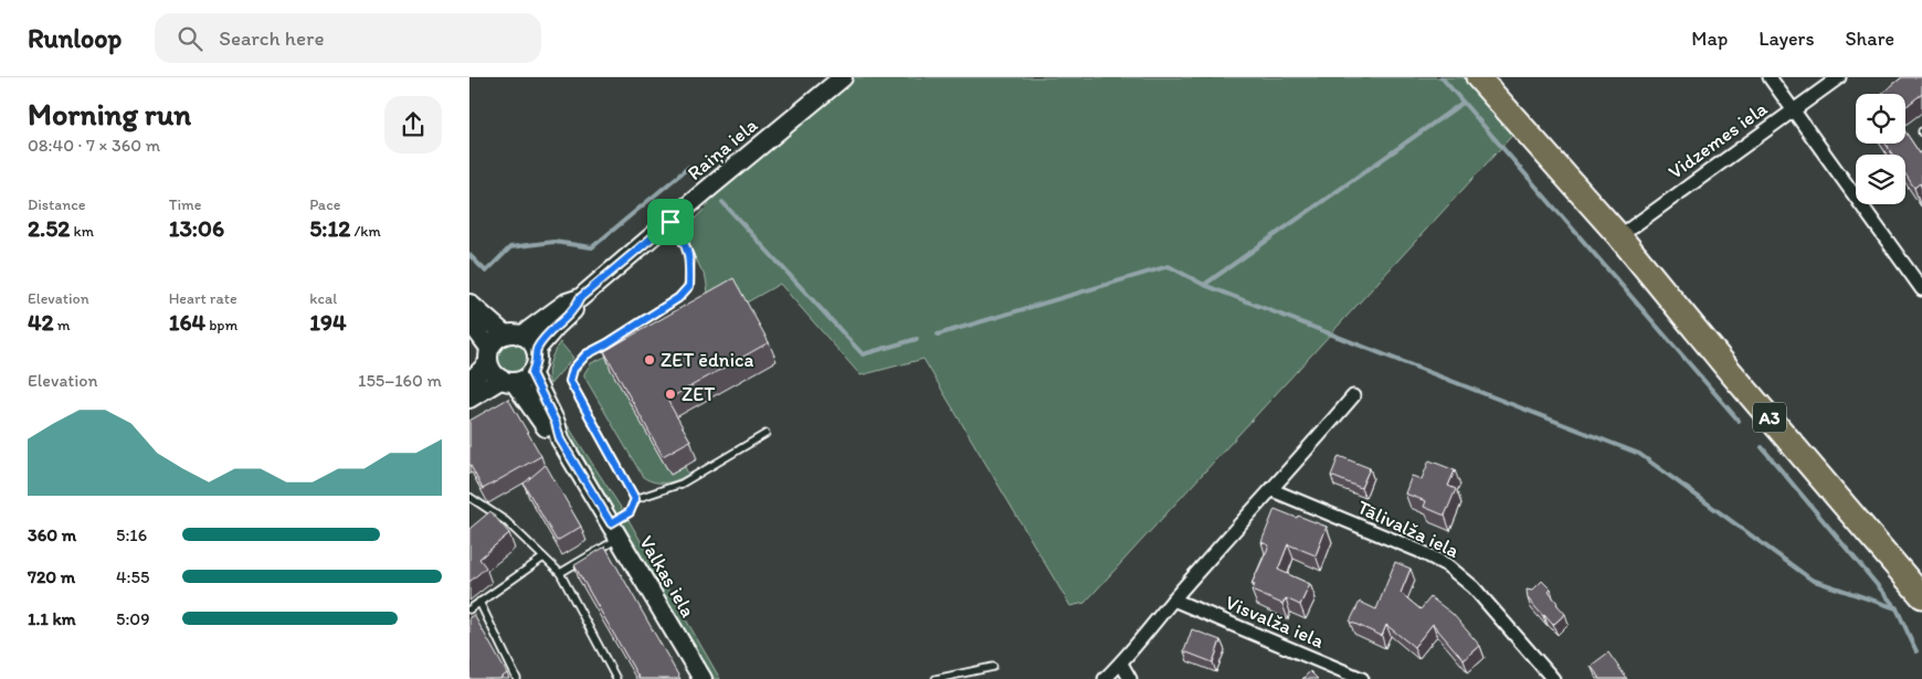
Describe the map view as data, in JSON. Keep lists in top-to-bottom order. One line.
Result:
{"streets":{"highway":["A3"],"main road":["Raiņa iela","Valkas iela"],"street":["Vidzemes iela","Tālivalža iela","Visvalža iela"]},"crossings":[["Vidzemes iela","A3"]],"places":["ZET ēdnica","ZET"],"page":{"header":"Runloop","search":"Search here","nav":["Map","Layers","Share"],"heading":["Morning run","08:40 · 7 × 360 m"],"stats":[["Distance","2.52 km"],["Time","13:06"],["Pace","5:12 /km"],["Elevation","42 m"],["Heart rate","164 bpm"],["kcal","194"]],"chart":["Elevation","155–160 m"],"list":[{"name":"360 m","note":"5:16"},{"name":"720 m","note":"4:55"},{"name":"1.1 km","note":"5:09"}]}}
